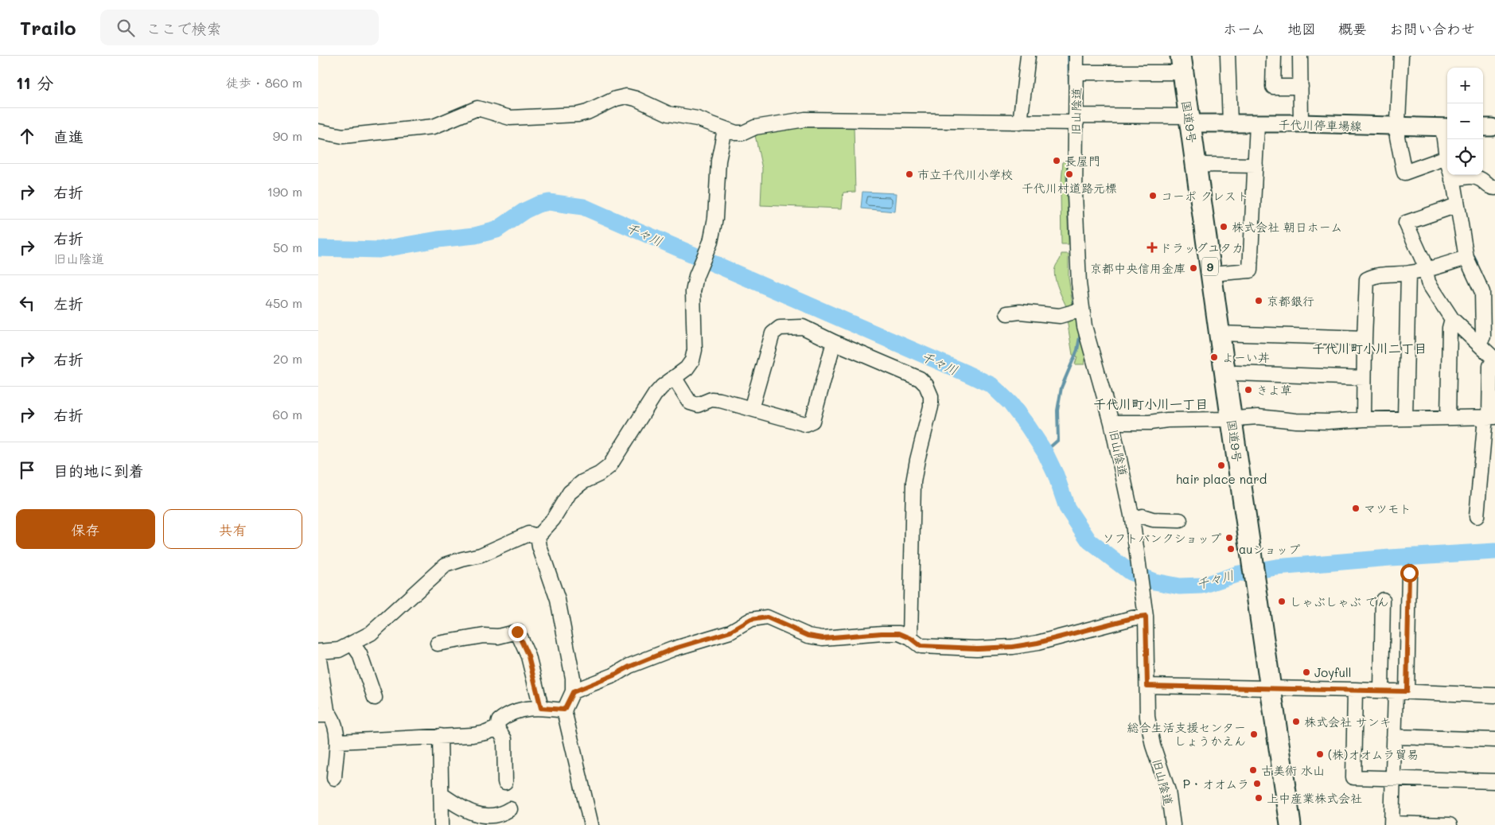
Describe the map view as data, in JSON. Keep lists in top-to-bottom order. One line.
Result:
{"streets":{"highway":["国道9号","9"],"main road":["千代川停車場線"],"street":["旧山陰道"]},"crossings":[["国道9号","千代川停車場線"]],"districts":["千代川町小川二丁目","千代川町小川一丁目"],"water":["千々川"],"places":{"other":["長屋門","市立千代川小学校","千代川村道路元標","コーポ クレスト","株式会社 朝日ホーム","京都中央信用金庫","京都銀行","よーい丼","きよ草","hair place nard","マツモト","ソフトバンクショップ","auショップ","しゃぶしゃぶ でん","Joyfull","株式会社 サンキ","総合生活支援センター しょうかえん","(株)オオムラ貿易","古美術 水山","P・オオムラ","上中産業株式会社"],"health":["ドラッグユタカ"]},"page":{"header":"Trailo","search":"ここで検索","nav":["ホーム","地図","概要","お問い合わせ"],"heading":["11 分","徒歩 · 860 m"],"map_buttons":["+","−"],"list":[["直進","90 m"],["右折","190 m"],["右折","旧山陰道","50 m"],["左折","450 m"],["右折","20 m"],["右折","60 m"],"目的地に到着"],"buttons":["保存","共有"]}}
